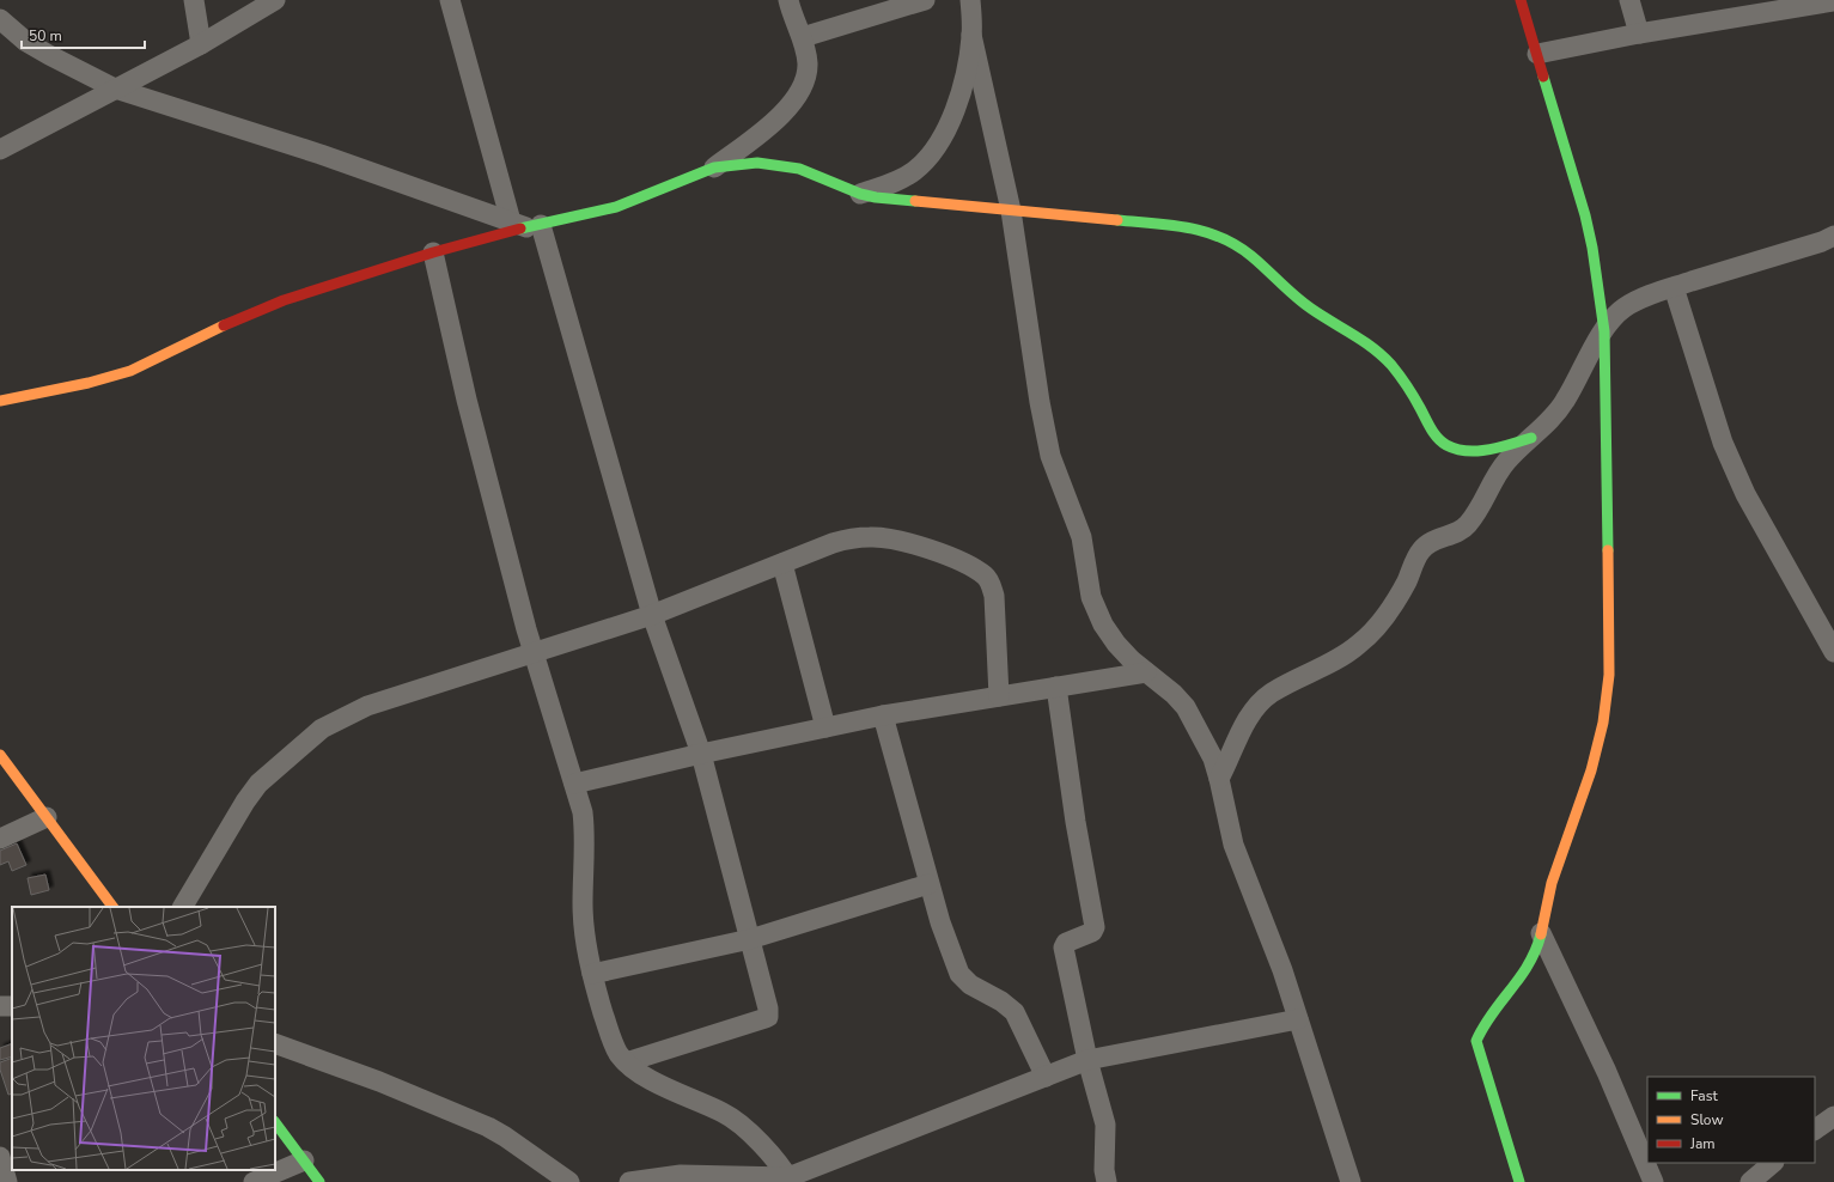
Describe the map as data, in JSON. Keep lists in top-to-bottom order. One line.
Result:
{"legend":["Fast","Slow","Jam"],"scale_bar":"50 m"}
